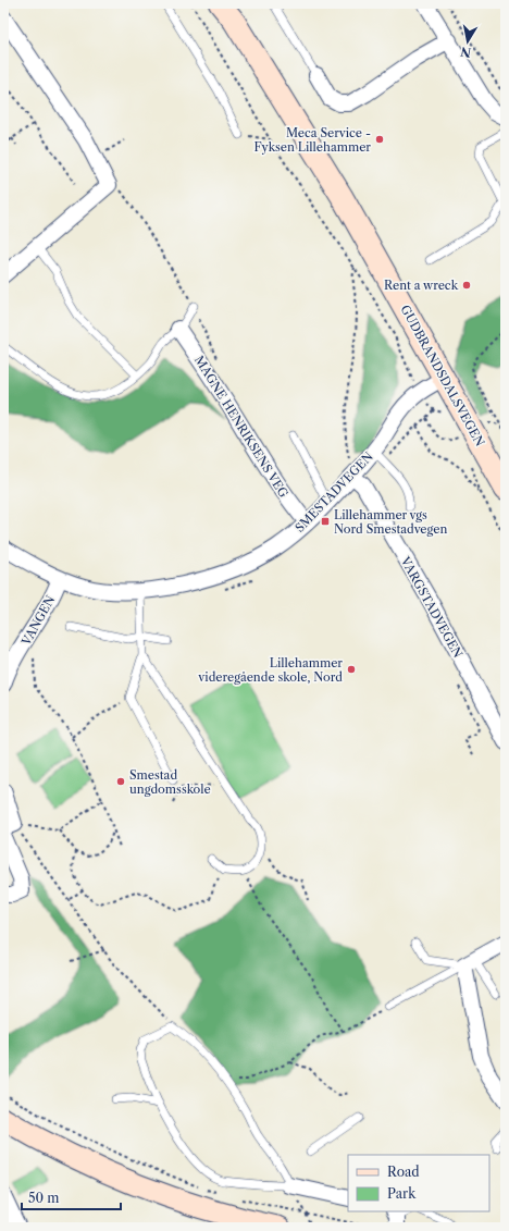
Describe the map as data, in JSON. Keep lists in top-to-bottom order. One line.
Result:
{"streets":{"main road":["GUDBRANDSDALSVEGEN"],"street":["MAGNE HENRIKSENS VEG","SMESTADVEGEN","VARGSTADVEGEN","VANGEN"]},"crossings":[["GUDBRANDSDALSVEGEN","SMESTADVEGEN"],["MAGNE HENRIKSENS VEG","SMESTADVEGEN"],["SMESTADVEGEN","VARGSTADVEGEN"],["SMESTADVEGEN","VANGEN"]],"places":{"other":["Meca Service - Fyksen Lillehammer","Rent a wreck","Lillehammer videregående skole, Nord","Smestad ungdomsskole"],"transit":["Lillehammer vgs Nord Smestadvegen"]},"legend":["Road","Park"],"scale_bar":"50 m","north":"bottom"}
